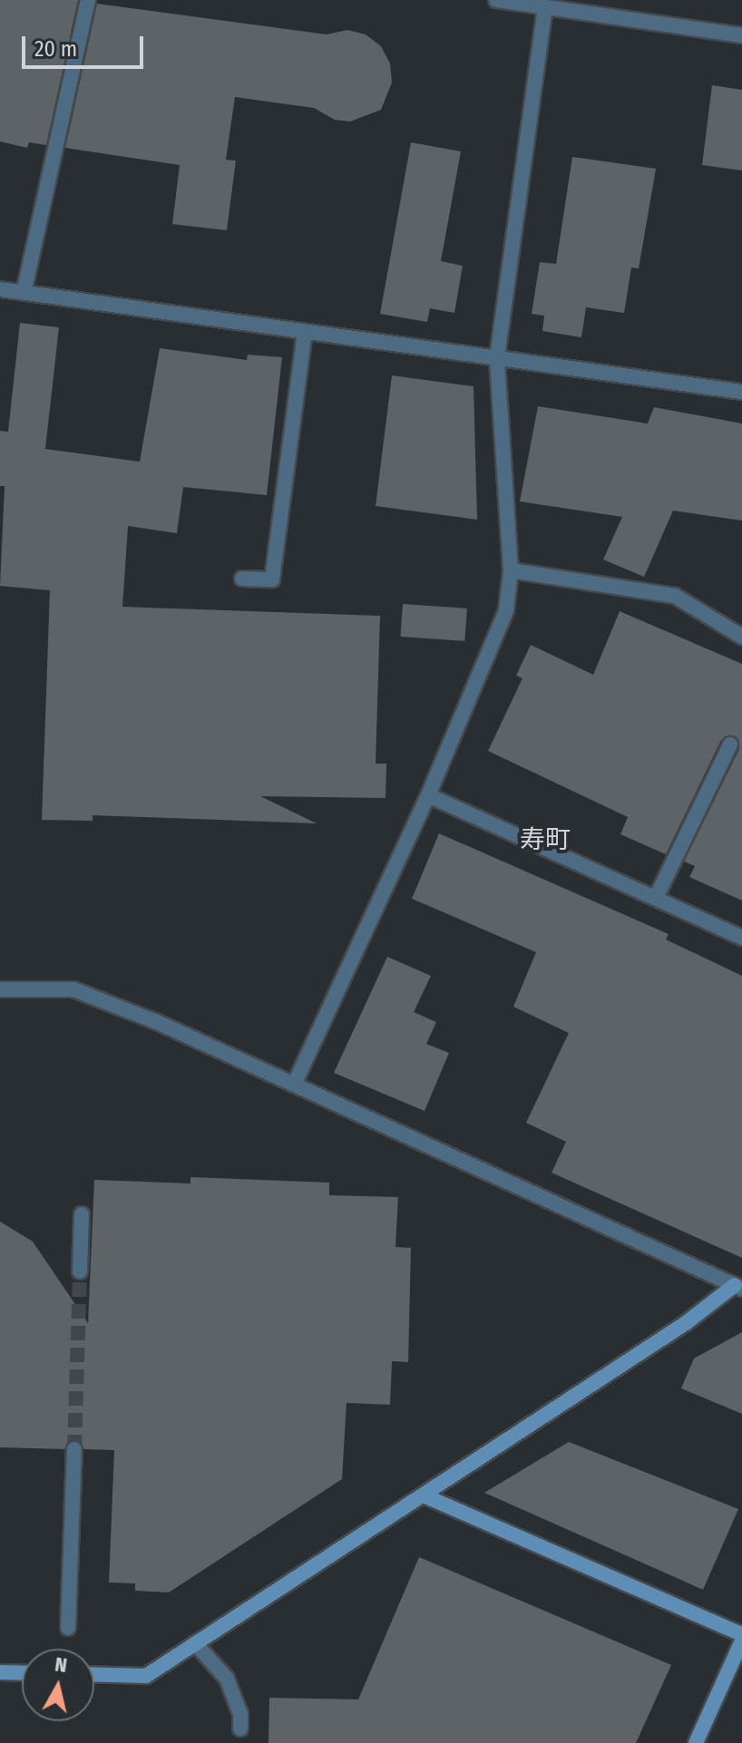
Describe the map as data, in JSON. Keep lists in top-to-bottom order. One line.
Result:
{"districts":["寿町"],"scale_bar":"20 m","north":"top"}
